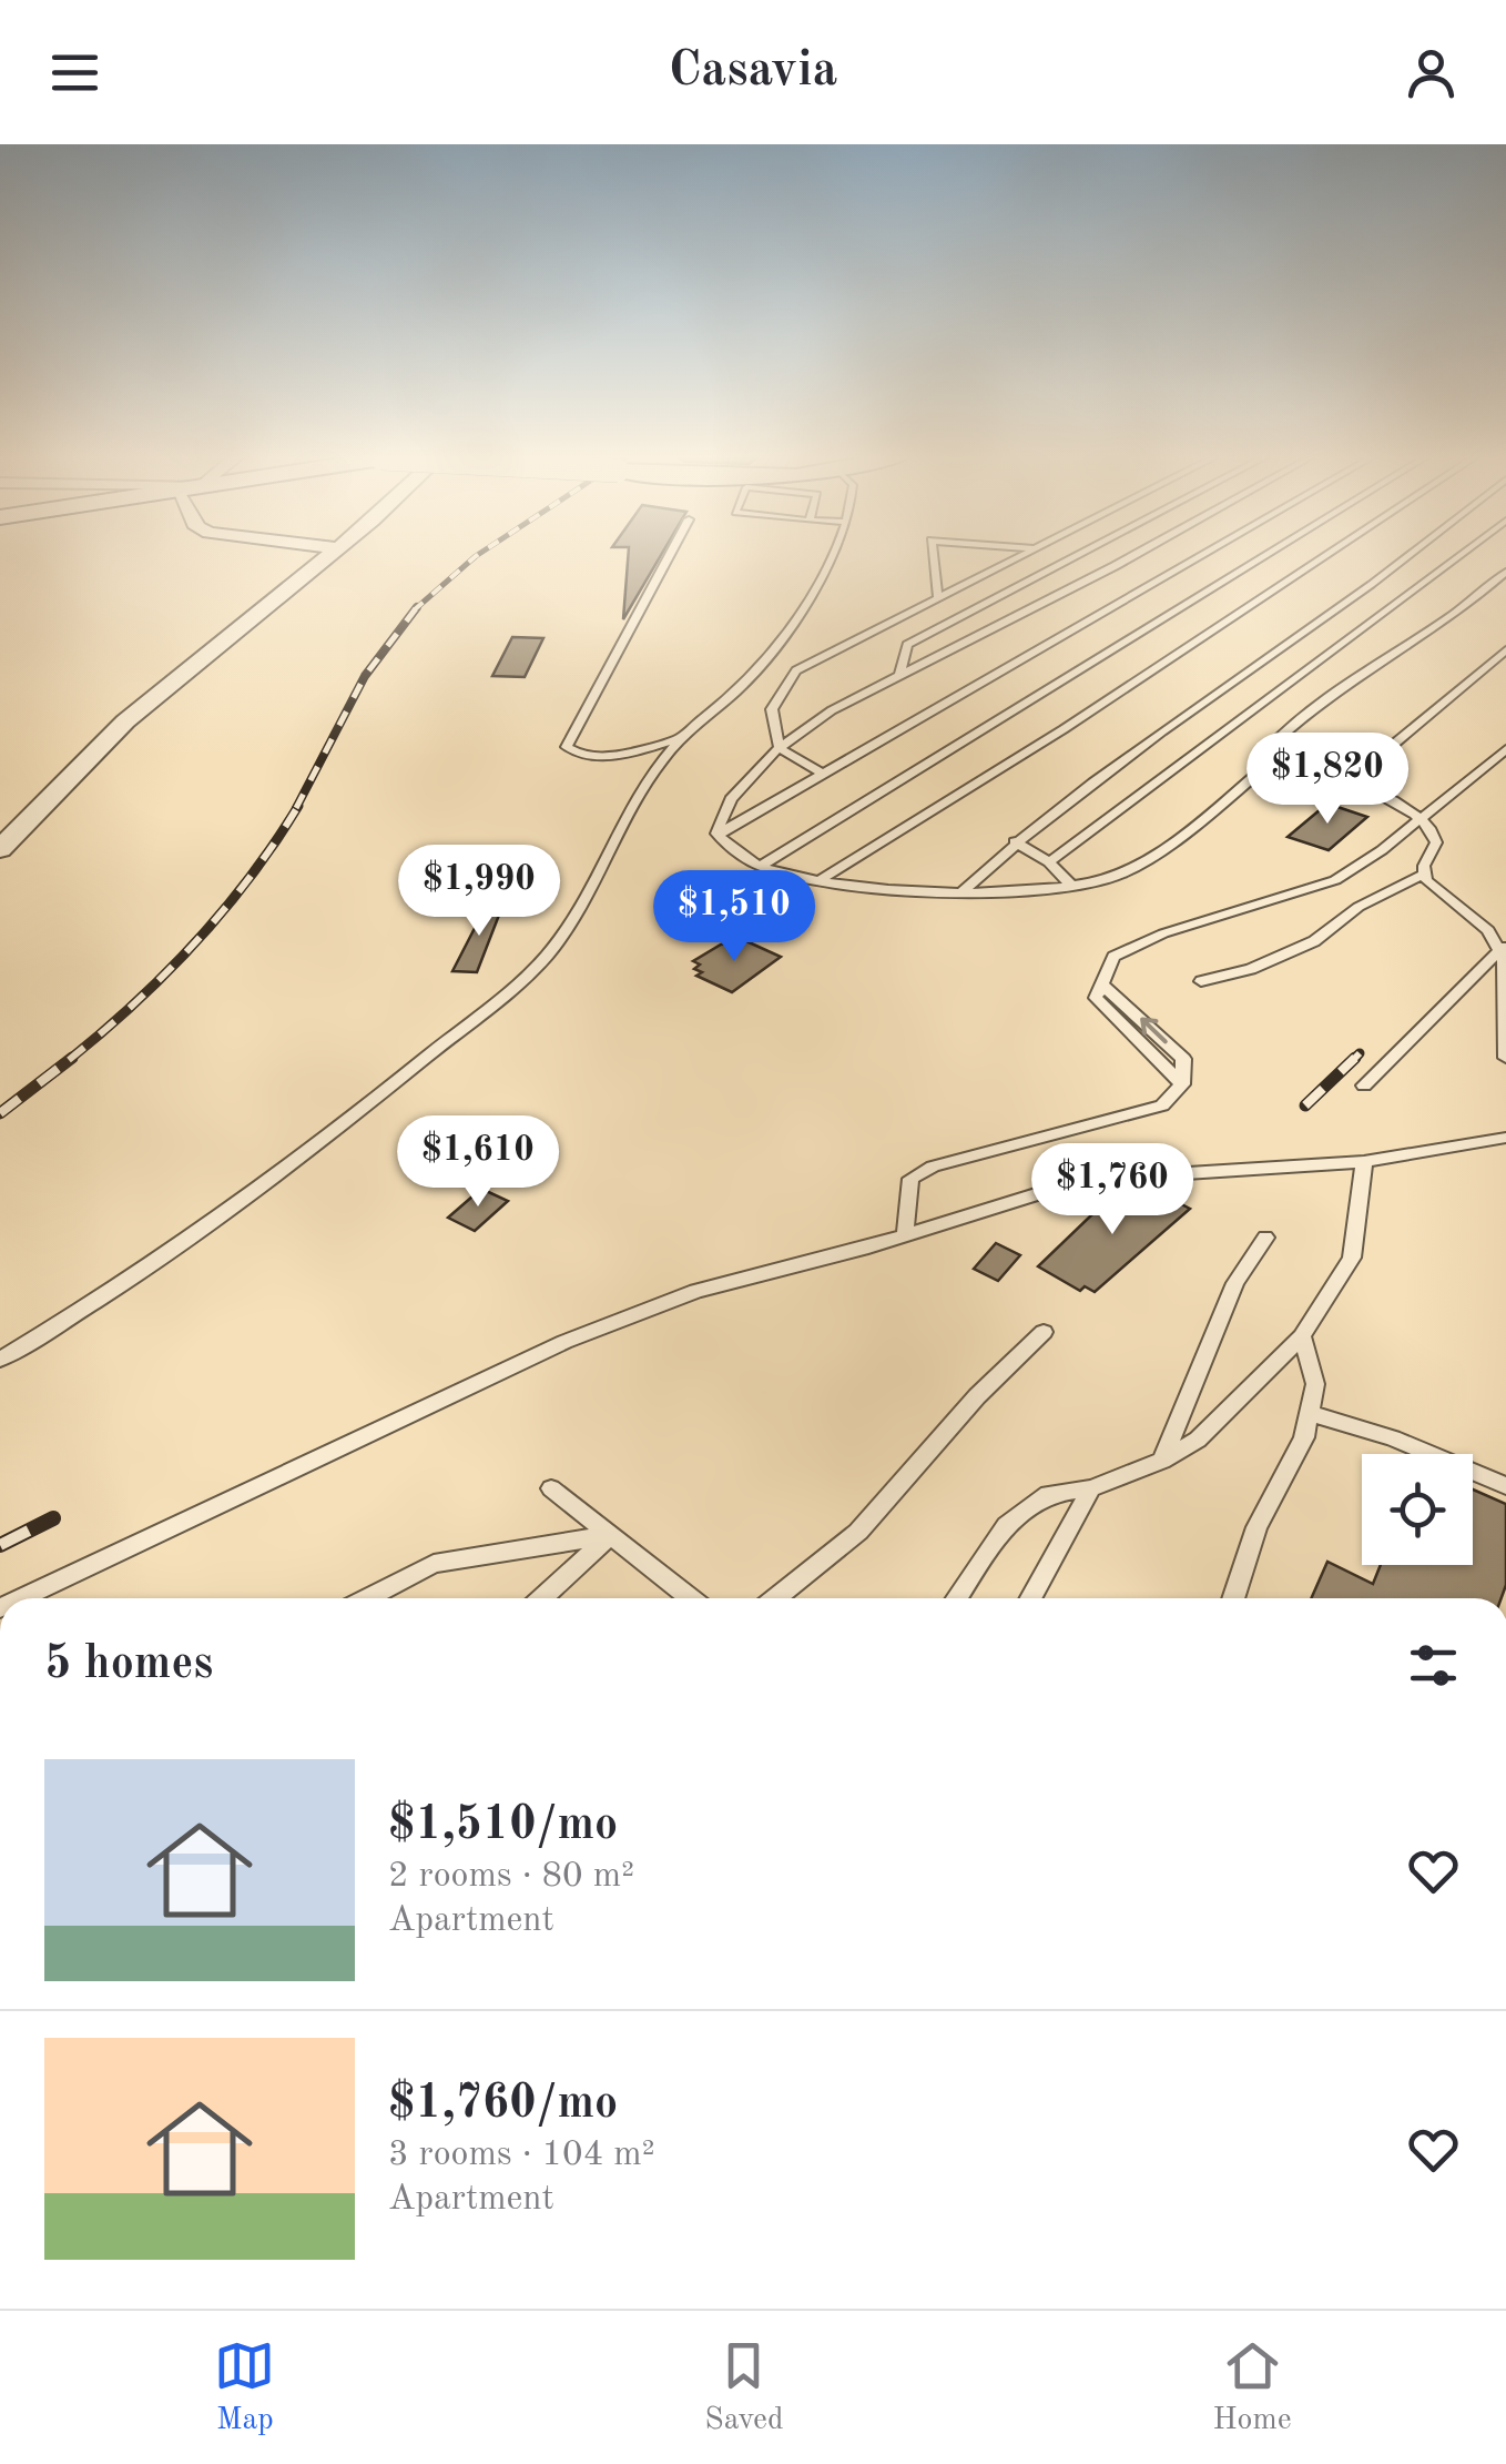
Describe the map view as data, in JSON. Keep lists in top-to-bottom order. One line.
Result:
{"page":{"header":"Casavia","price":["$1,820","$1,990","$1,510","$1,610","$1,760"],"heading":"5 homes","list":[{"name":"$1,510/mo","note":"2 rooms · 80 m² · Apartment"},{"name":"$1,760/mo","note":"3 rooms · 104 m² · Apartment"}],"tabs":["Map","Saved","Home"]}}
